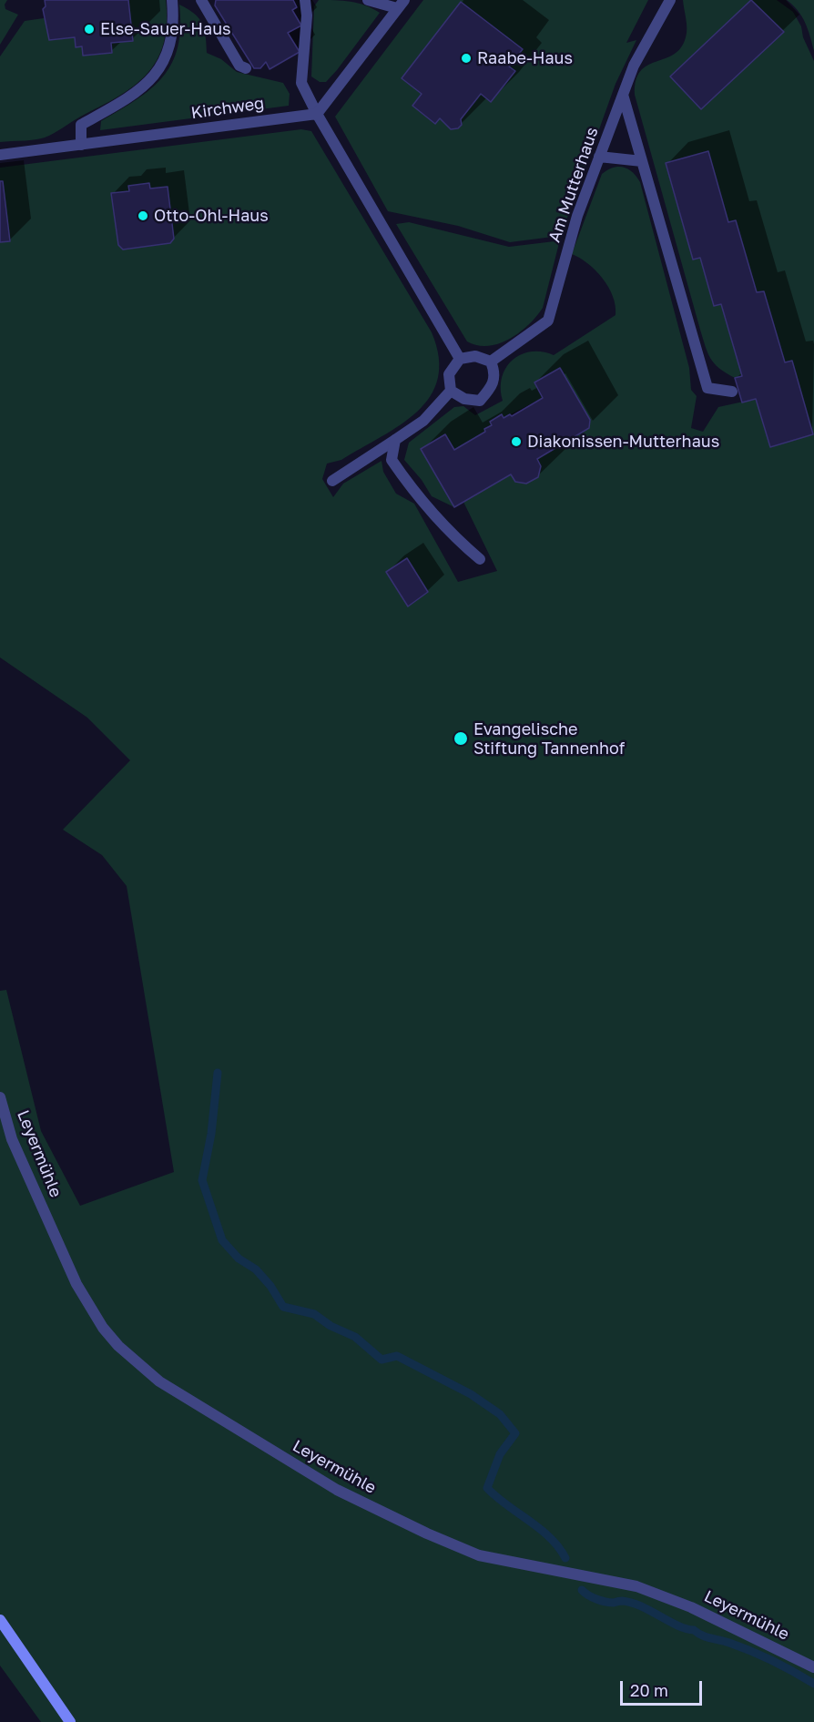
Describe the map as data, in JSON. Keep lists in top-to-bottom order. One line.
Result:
{"streets":{"street":["Kirchweg","Am Mutterhaus","Leyermühle"]},"places":["Else-Sauer-Haus","Raabe-Haus","Otto-Ohl-Haus","Diakonissen-Mutterhaus","Evangelische Stiftung Tannenhof"],"scale_bar":"20 m"}
